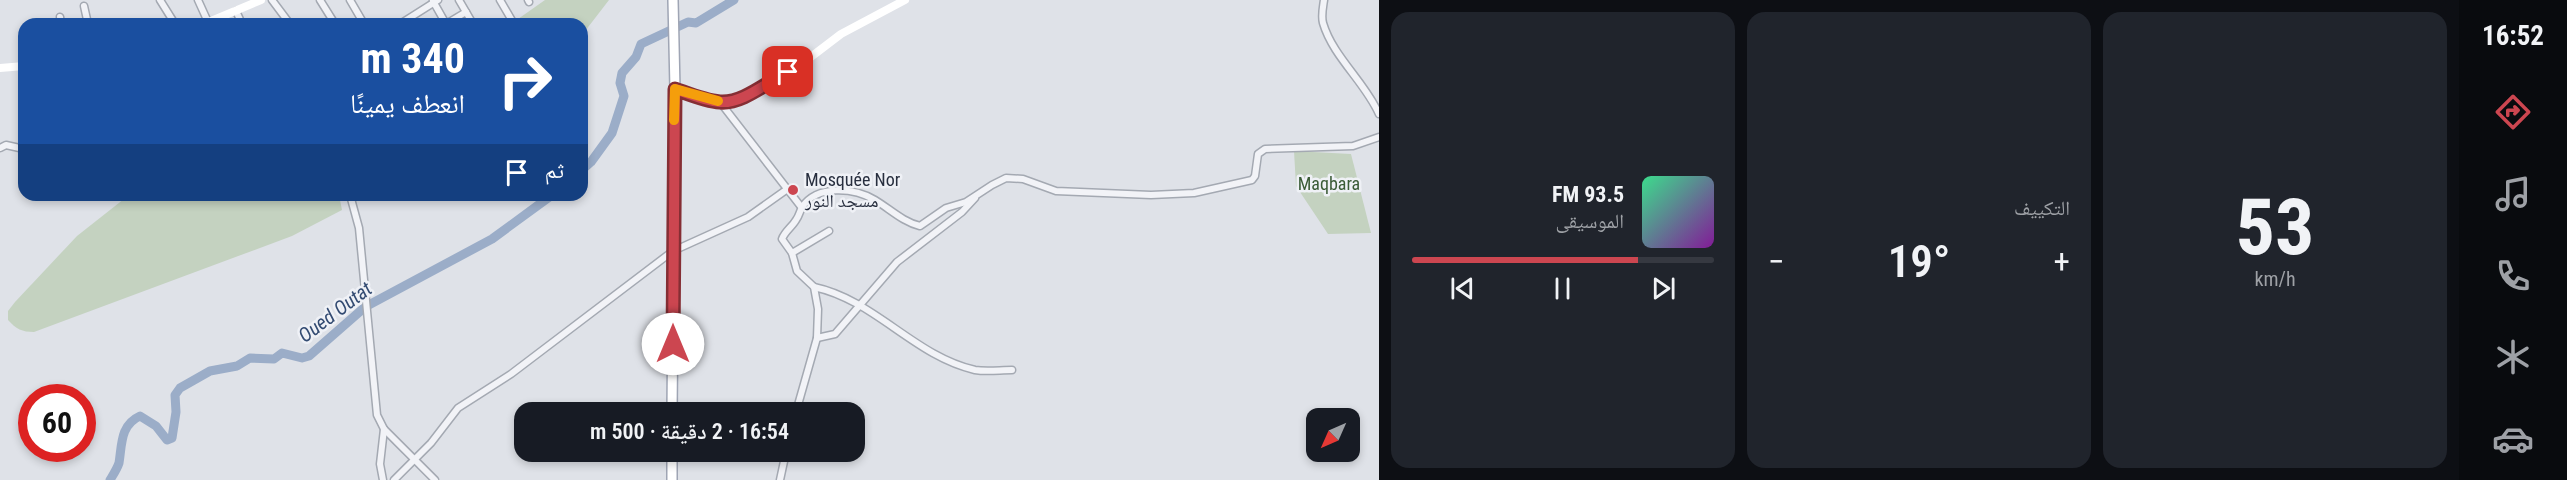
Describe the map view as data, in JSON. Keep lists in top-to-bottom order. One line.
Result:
{"water":["Oued Outat"],"parks":["Maqbara"],"places":["Mosquée Nor مسجد النور"],"north":"bottom left","page":{"tabs":"16:52","tile":[["53","km/h"],"التكييف"],"turn":["340 m","انعطف يمينًا"],"then":"ثم","song":["93.5 FM","الموسيقى"],"heat":["−","19°","+"],"limit":"60","trip":"16:54 · 2 دقيقة · 500 m"}}
